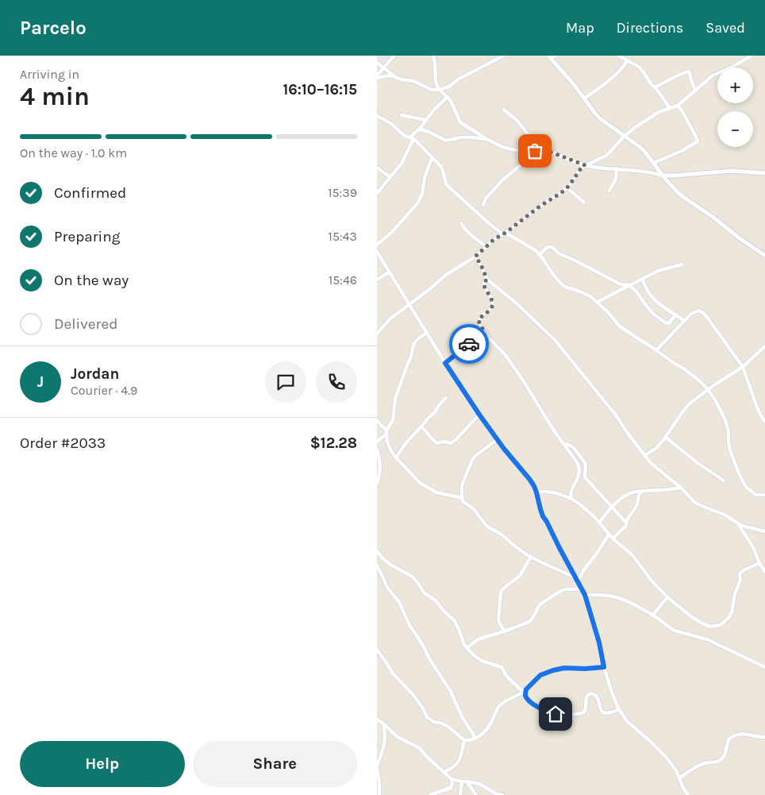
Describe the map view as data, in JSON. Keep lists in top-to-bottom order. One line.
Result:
{"page":{"header":"Parcelo","nav":["Map","Directions","Saved"],"heading":["4 min","Arriving in","16:10–16:15"],"panel":["Jordan","Courier · 4.9","Order #2033","$12.28"],"map_buttons":["+","−"],"bar":"On the way · 1.0 km","list":[["Confirmed","15:39"],["Preparing","15:43"],["On the way","15:46"],"Delivered"],"round":"J","buttons":["Help","Share"]}}
